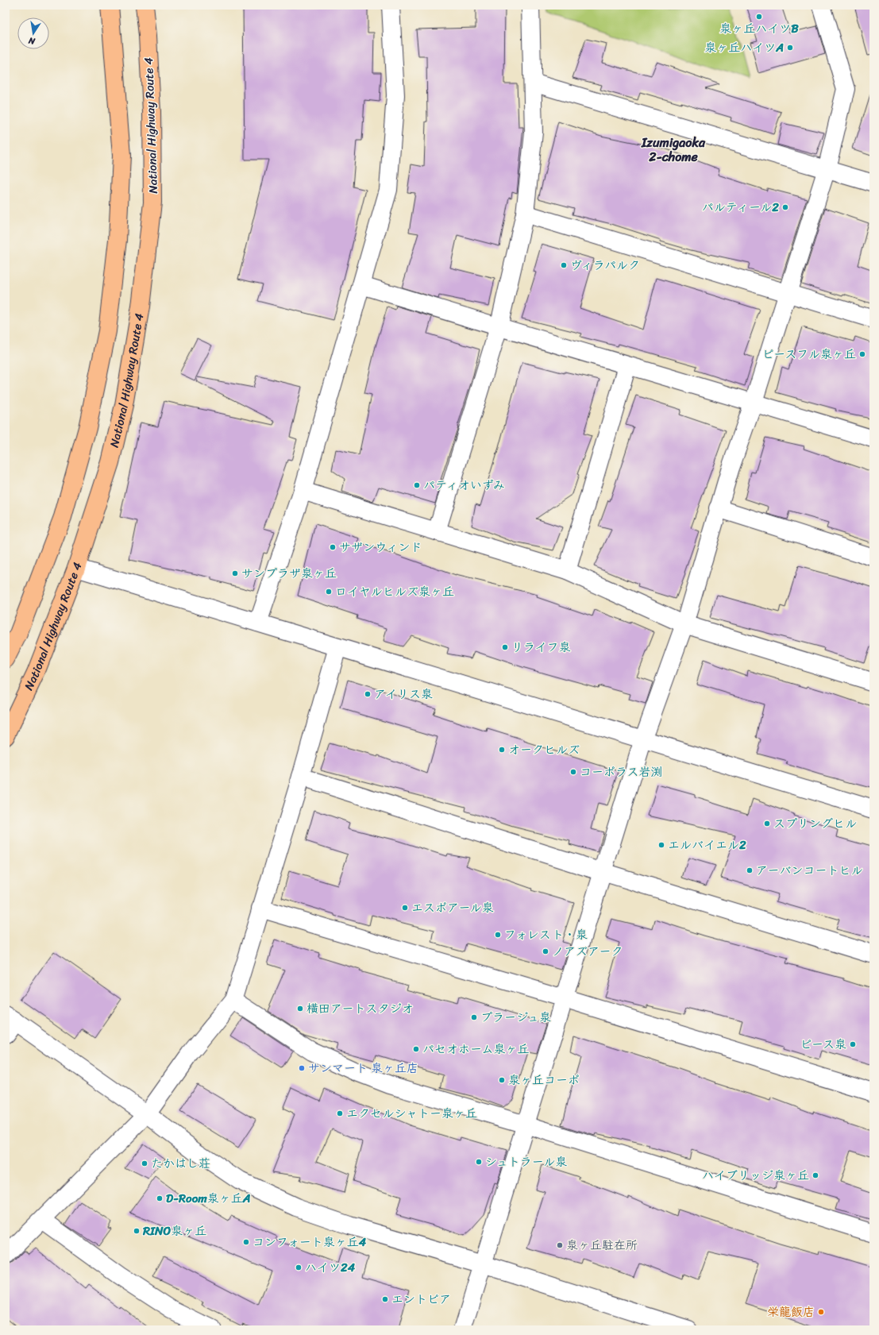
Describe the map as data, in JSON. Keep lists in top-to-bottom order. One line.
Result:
{"streets":{"highway":["National Highway Route 4"]},"districts":["Izumigaoka 2-chome"],"places":["泉ヶ丘ハイツB","泉ヶ丘ハイツA","パルティール2","ヴィラパルク","ピースフル泉ヶ丘","パティオいずみ","サザンウィンド","サンプラザ泉ヶ丘","ロイヤルヒルズ泉ヶ丘","リライフ泉","アイリス泉","オークヒルズ","コーポラス岩渕","スプリングヒル","エルバイエル2","アーバンコートヒル","エスポアール泉","フォレスト・泉","ノアズアーク","横田アートスタジオ","プラージュ泉","ピース泉","パセオホーム泉ヶ丘","サンマート 泉ヶ丘店","泉ヶ丘コーポ","エクセルシャトー泉ヶ丘","シュトラール泉","たかはし荘","ハイブリッジ泉ヶ丘","D-Room泉ヶ丘A","RINO泉ヶ丘","コンフォート泉ヶ丘4","泉ヶ丘駐在所","ハイツ24","エントピア","栄龍飯店"],"north":"bottom"}
